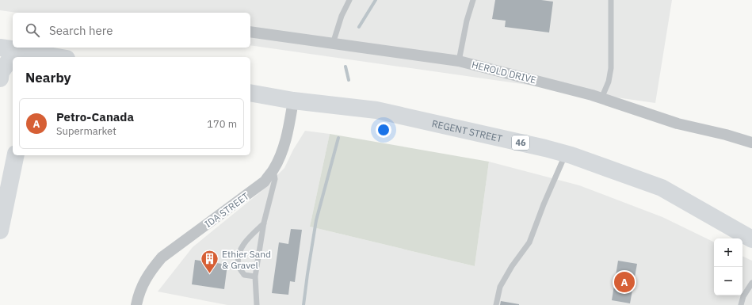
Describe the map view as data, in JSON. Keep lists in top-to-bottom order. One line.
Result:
{"streets":{"main road":["REGENT STREET","46"],"street":["HEROLD DRIVE","IDA STREET"]},"crossings":[["REGENT STREET","IDA STREET"]],"places":{"building":["Ethier Sand & Gravel"]},"page":{"search":"Search here","heading":"Nearby","list":[{"mark":"A","name":"Petro-Canada","note":"Supermarket","value":"170 m"}],"map_buttons":["+","−"],"pins":"A"}}
